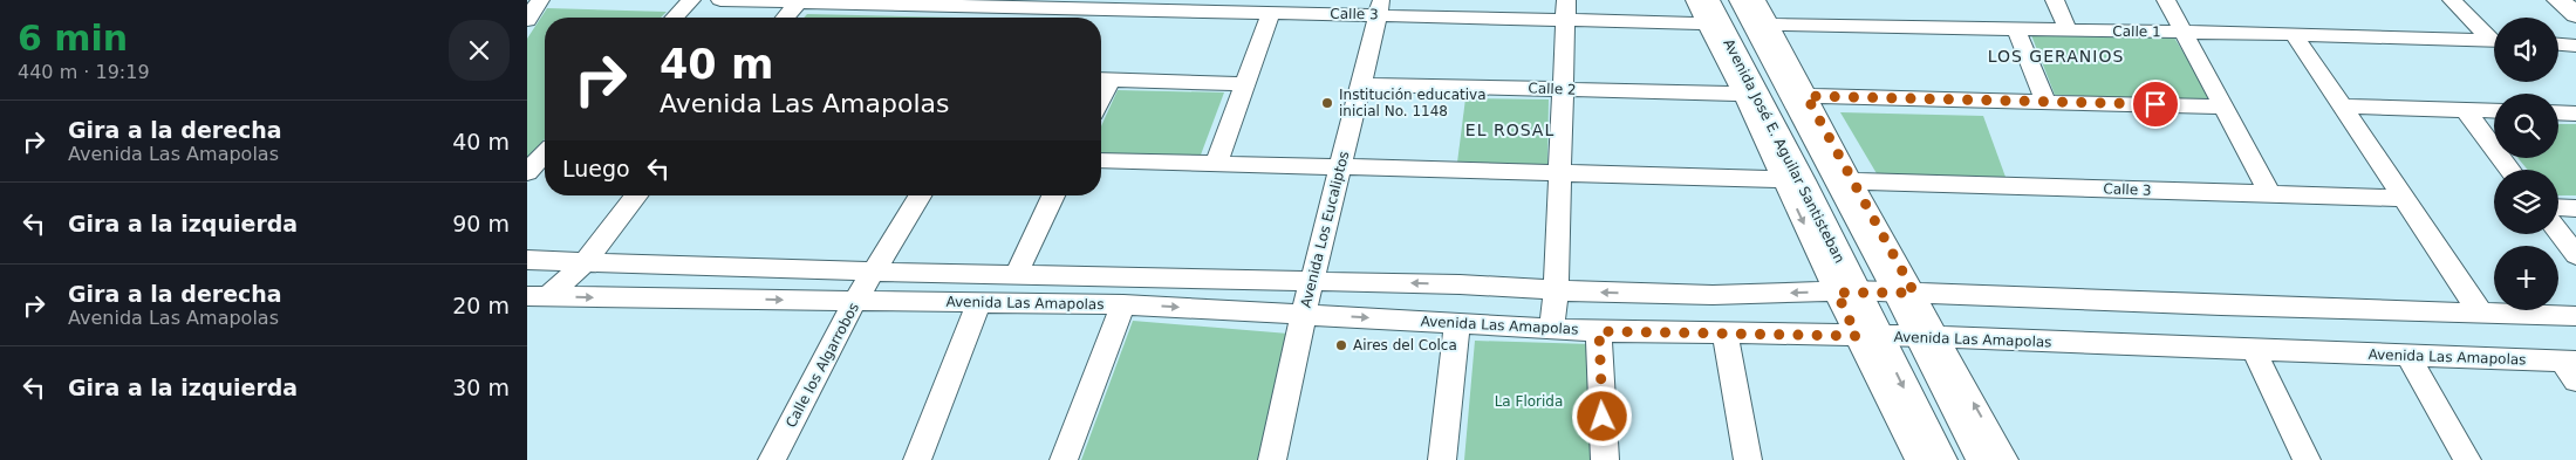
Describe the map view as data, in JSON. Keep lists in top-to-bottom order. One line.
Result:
{"streets":{"main road":["Avenida José E. Aguilar Santisteban"],"street":["Calle 3","Calle 1","Calle 2","Avenida Los Eucaliptos","Avenida Las Amapolas","Calle los Algarrobos"]},"crossings":[["Calle 3","Avenida José E. Aguilar Santisteban"],["Calle 3","Avenida Los Eucaliptos"],["Calle 1","Avenida José E. Aguilar Santisteban"],["Calle 2","Avenida José E. Aguilar Santisteban"],["Calle 2","Avenida Los Eucaliptos"],["Avenida José E. Aguilar Santisteban","Avenida Las Amapolas"],["Avenida Los Eucaliptos","Avenida Las Amapolas"],["Avenida Las Amapolas","Calle los Algarrobos"]],"districts":["LOS GERANIOS","EL ROSAL"],"parks":["La Florida"],"places":["Institución educativa inicial No. 1148","Aires del Colca"],"page":{"heading":["6 min","440 m · 19:19"],"map_buttons":"+","turn":["40 m","Avenida Las Amapolas"],"list":[{"name":"Gira a la derecha","note":"Avenida Las Amapolas","value":"40 m"},{"name":"Gira a la izquierda","value":"90 m"},{"name":"Gira a la derecha","note":"Avenida Las Amapolas","value":"20 m"},{"name":"Gira a la izquierda","value":"30 m"}],"then":"Luego"}}
